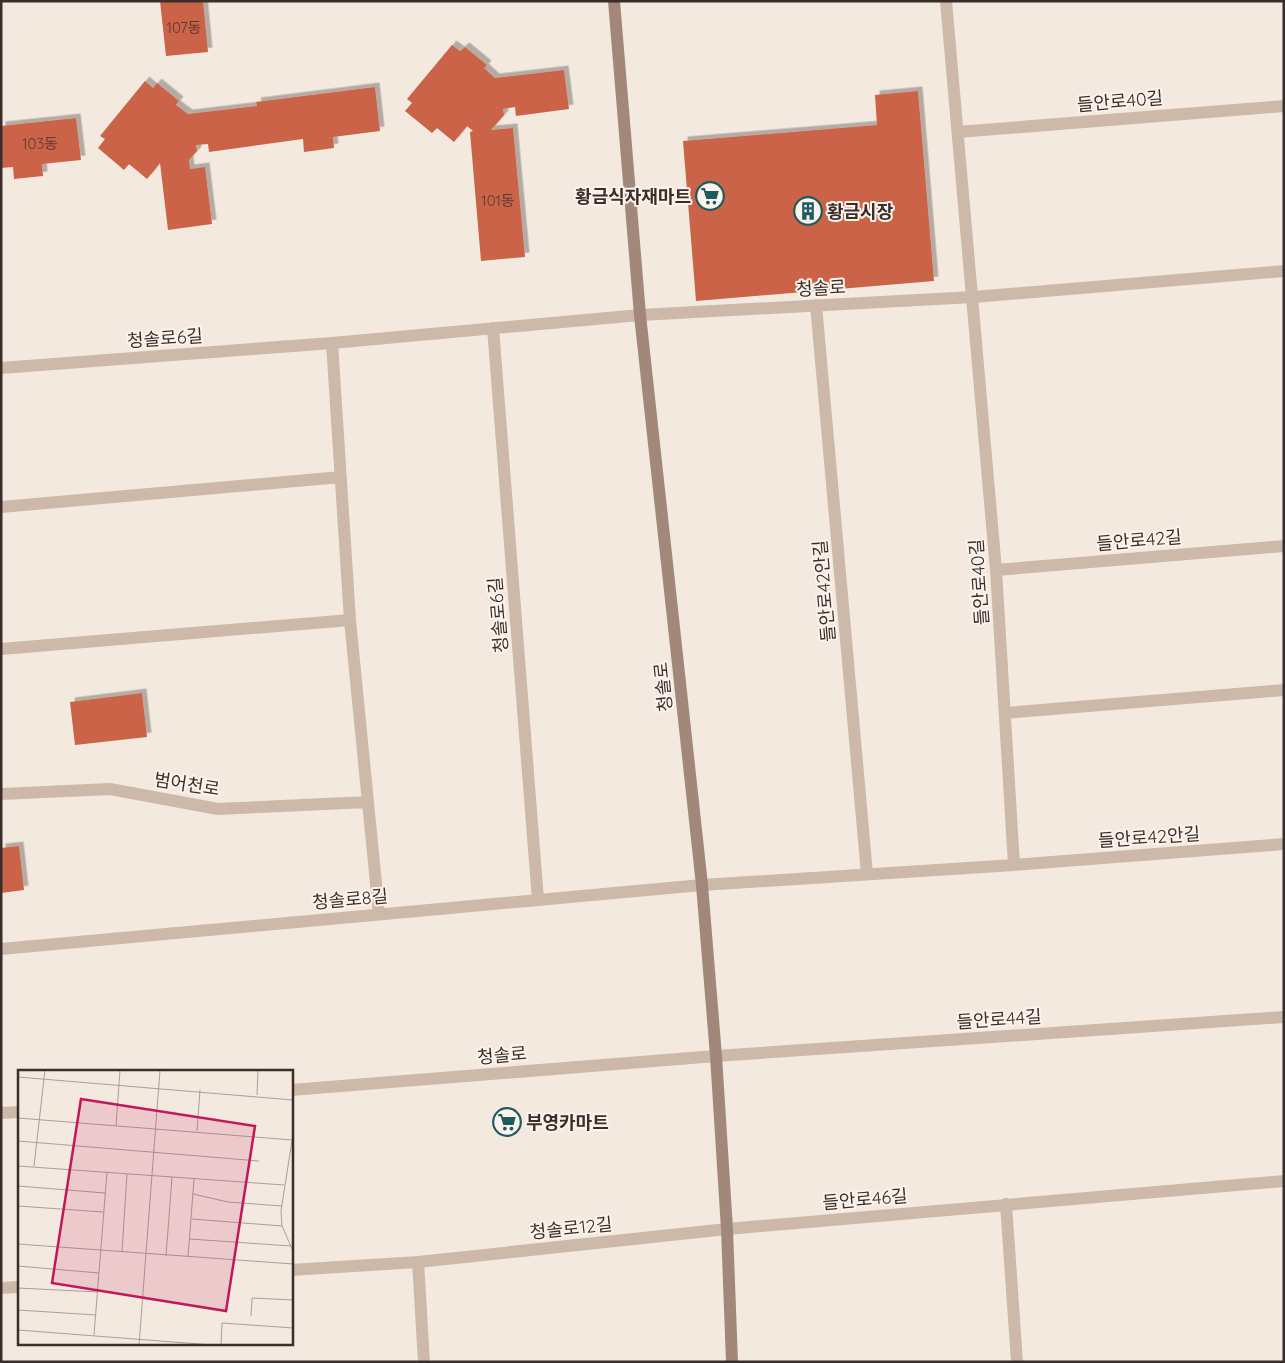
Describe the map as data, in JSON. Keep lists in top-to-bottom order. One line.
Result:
{"streets":{"street":["들안로40길","청솔로","청솔로6길","들안로42길","들안로42안길","범어천로","청솔로8길","들안로44길","들안로46길","청솔로12길"]},"crossings":[["들안로40길","청솔로"],["들안로40길","들안로42길"],["들안로40길","들안로42안길"],["청솔로","청솔로6길"],["청솔로","들안로42안길"],["청솔로","청솔로8길"],["청솔로","들안로44길"],["청솔로","들안로46길"],["청솔로","청솔로12길"],["청솔로6길","청솔로8길"],["들안로42안길","청솔로8길"],["들안로46길","청솔로12길"]],"places":{"supermarket":["황금식자재마트","부영카마트"],"building":["황금시장"]},"house_numbers":["107동","103동","101동"]}
